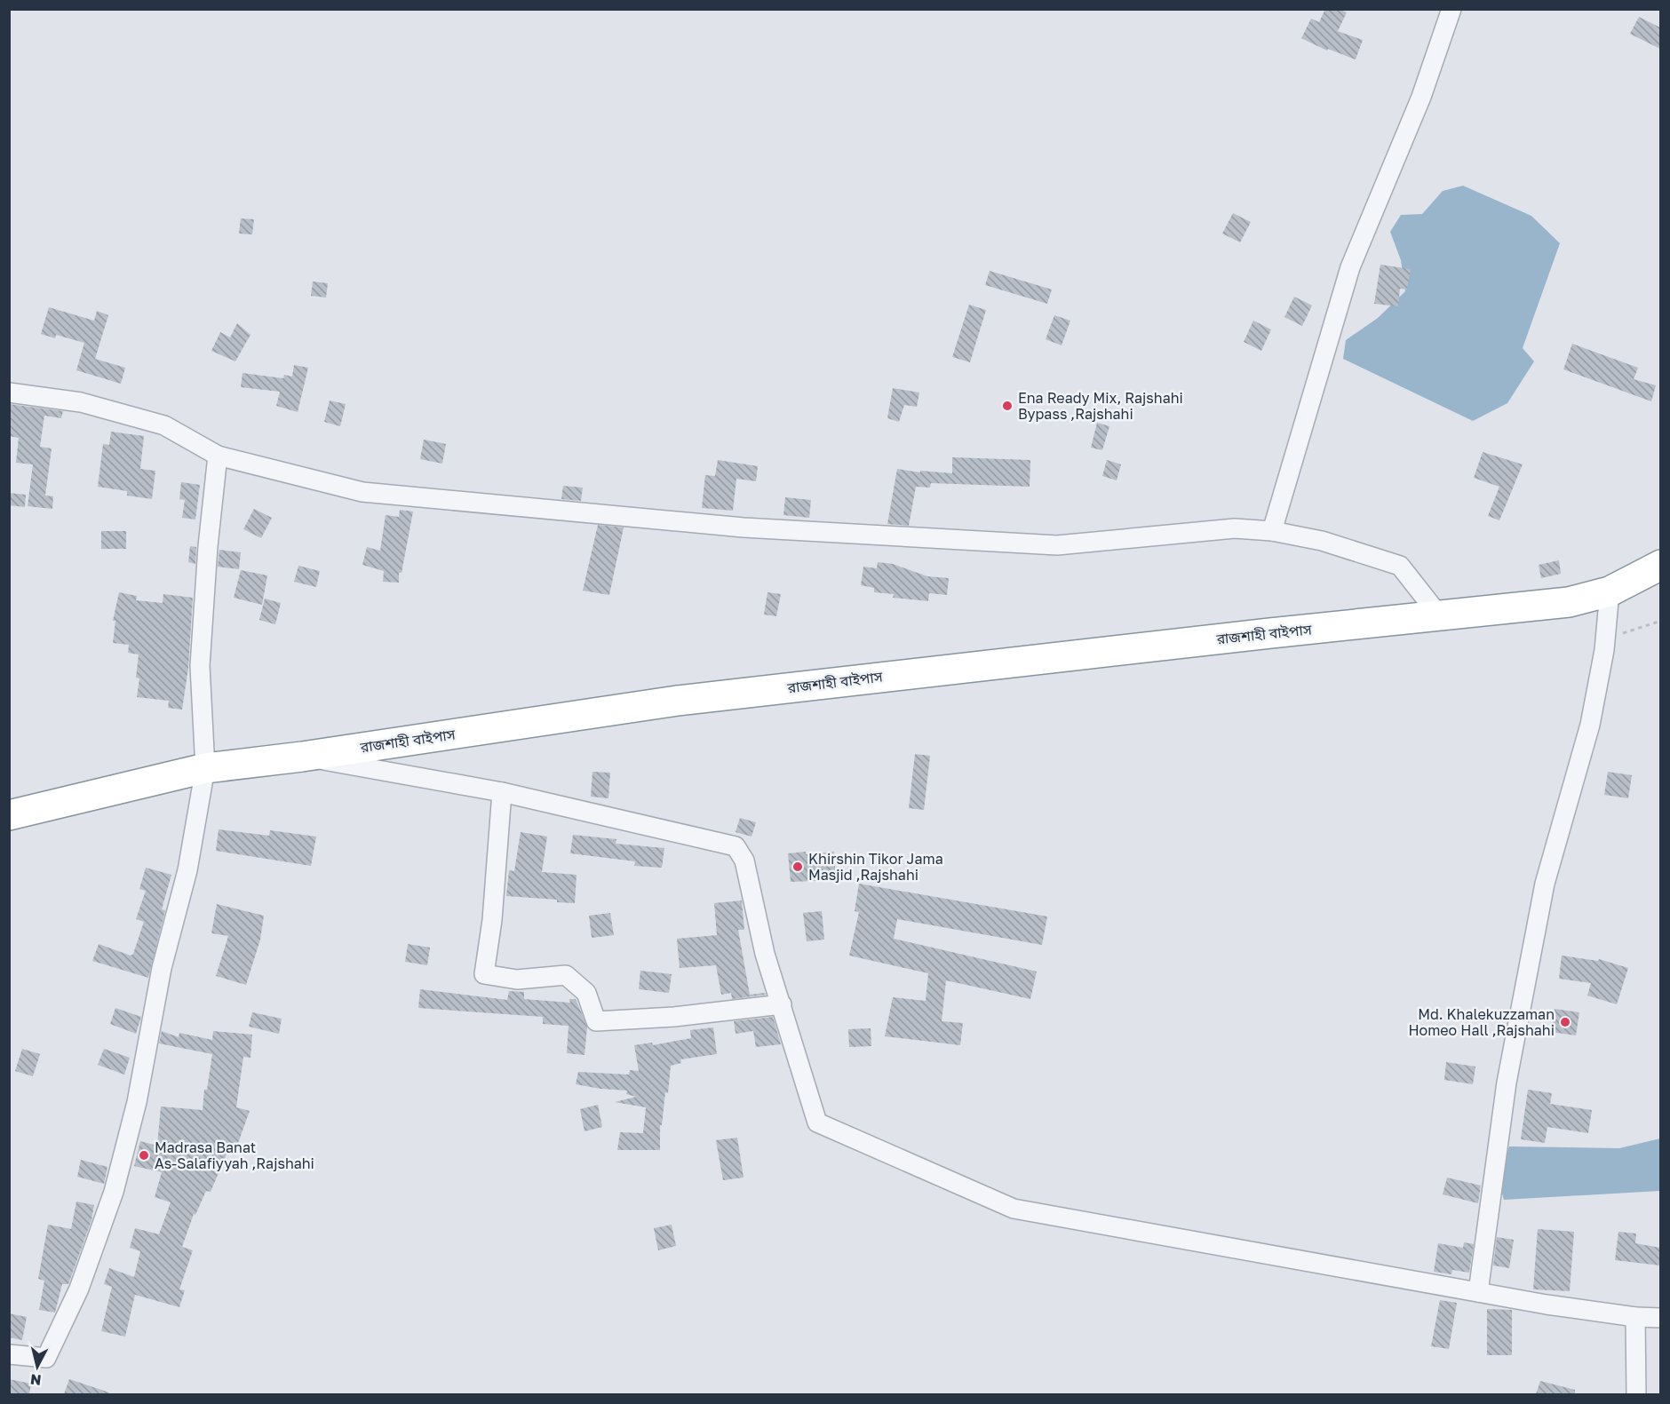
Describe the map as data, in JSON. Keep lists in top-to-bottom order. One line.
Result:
{"streets":{"highway":["রাজশাহী বাইপাস"]},"places":["Ena Ready Mix, Rajshahi Bypass ,Rajshahi","Khirshin Tikor Jama Masjid ,Rajshahi","Md. Khalekuzzaman Homeo Hall ,Rajshahi","Madrasa Banat As-Salafiyyah ,Rajshahi"],"north":"bottom"}
